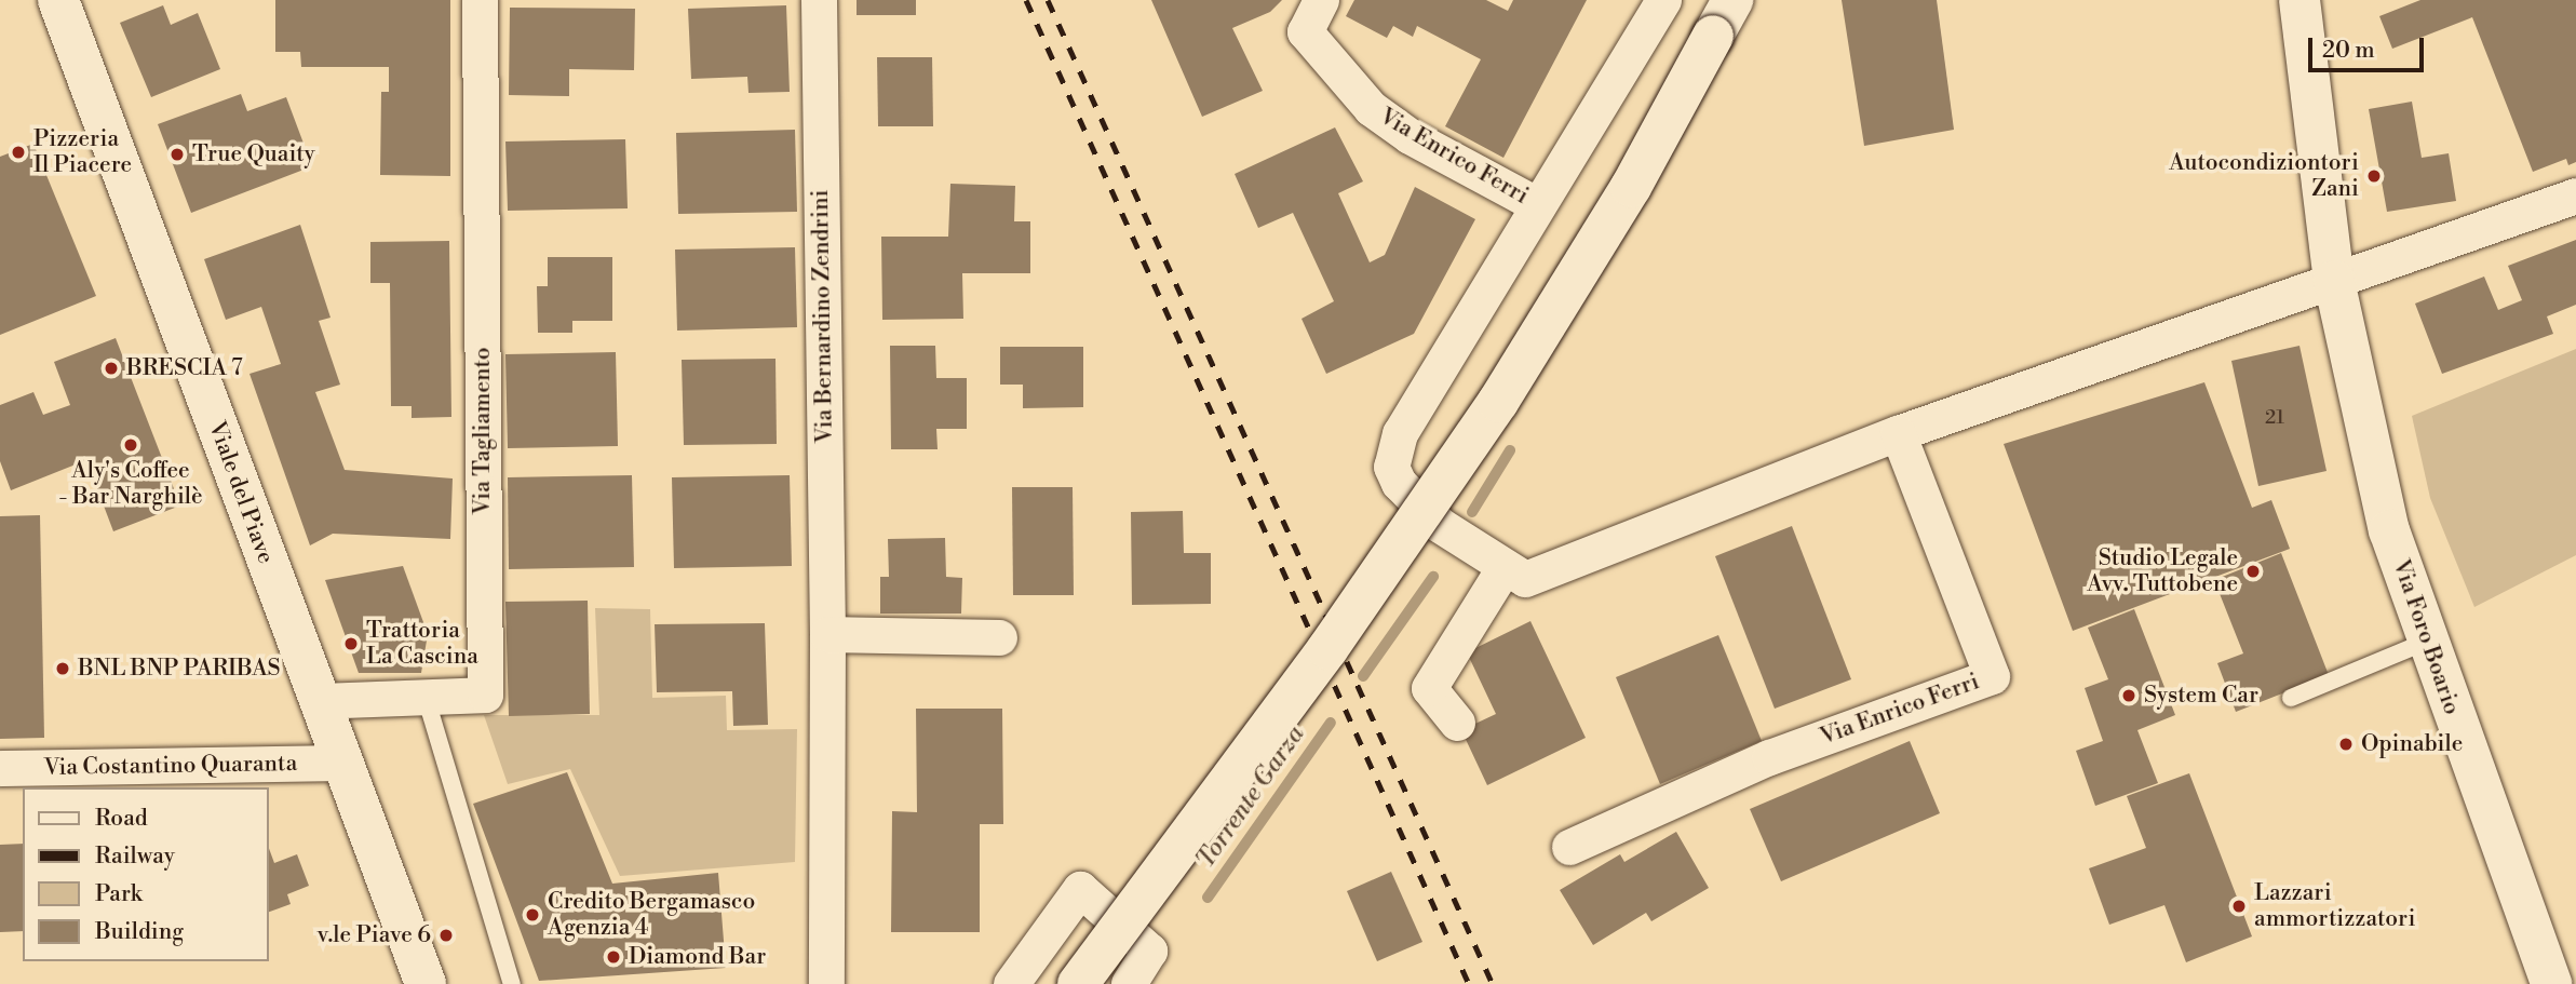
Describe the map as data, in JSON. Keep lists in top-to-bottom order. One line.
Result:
{"streets":{"main road":["Viale del Piave","Via Foro Boario"],"street":["Via Enrico Ferri","Via Bernardino Zendrini","Via Tagliamento","Via Costantino Quaranta"]},"crossings":[["Via Enrico Ferri","Via Foro Boario"],["Via Tagliamento","Viale del Piave"],["Viale del Piave","Via Costantino Quaranta"]],"water":["Torrente Garza"],"places":["Pizzeria Il Piacere","True Quaity","Autocondiziontori Zani","BRESCIA 7","Aly's Coffee - Bar Narghilè","Studio Legale Avv. Tuttobene","Trattoria La Cascina","BNL BNP PARIBAS","System Car","Opinabile","Lazzari ammortizzatori","Credito Bergamasco Agenzia 4","v.le Piave 6","Diamond Bar"],"house_numbers":["21"],"legend":["Road","Railway","Park","Building"],"scale_bar":"20 m"}
